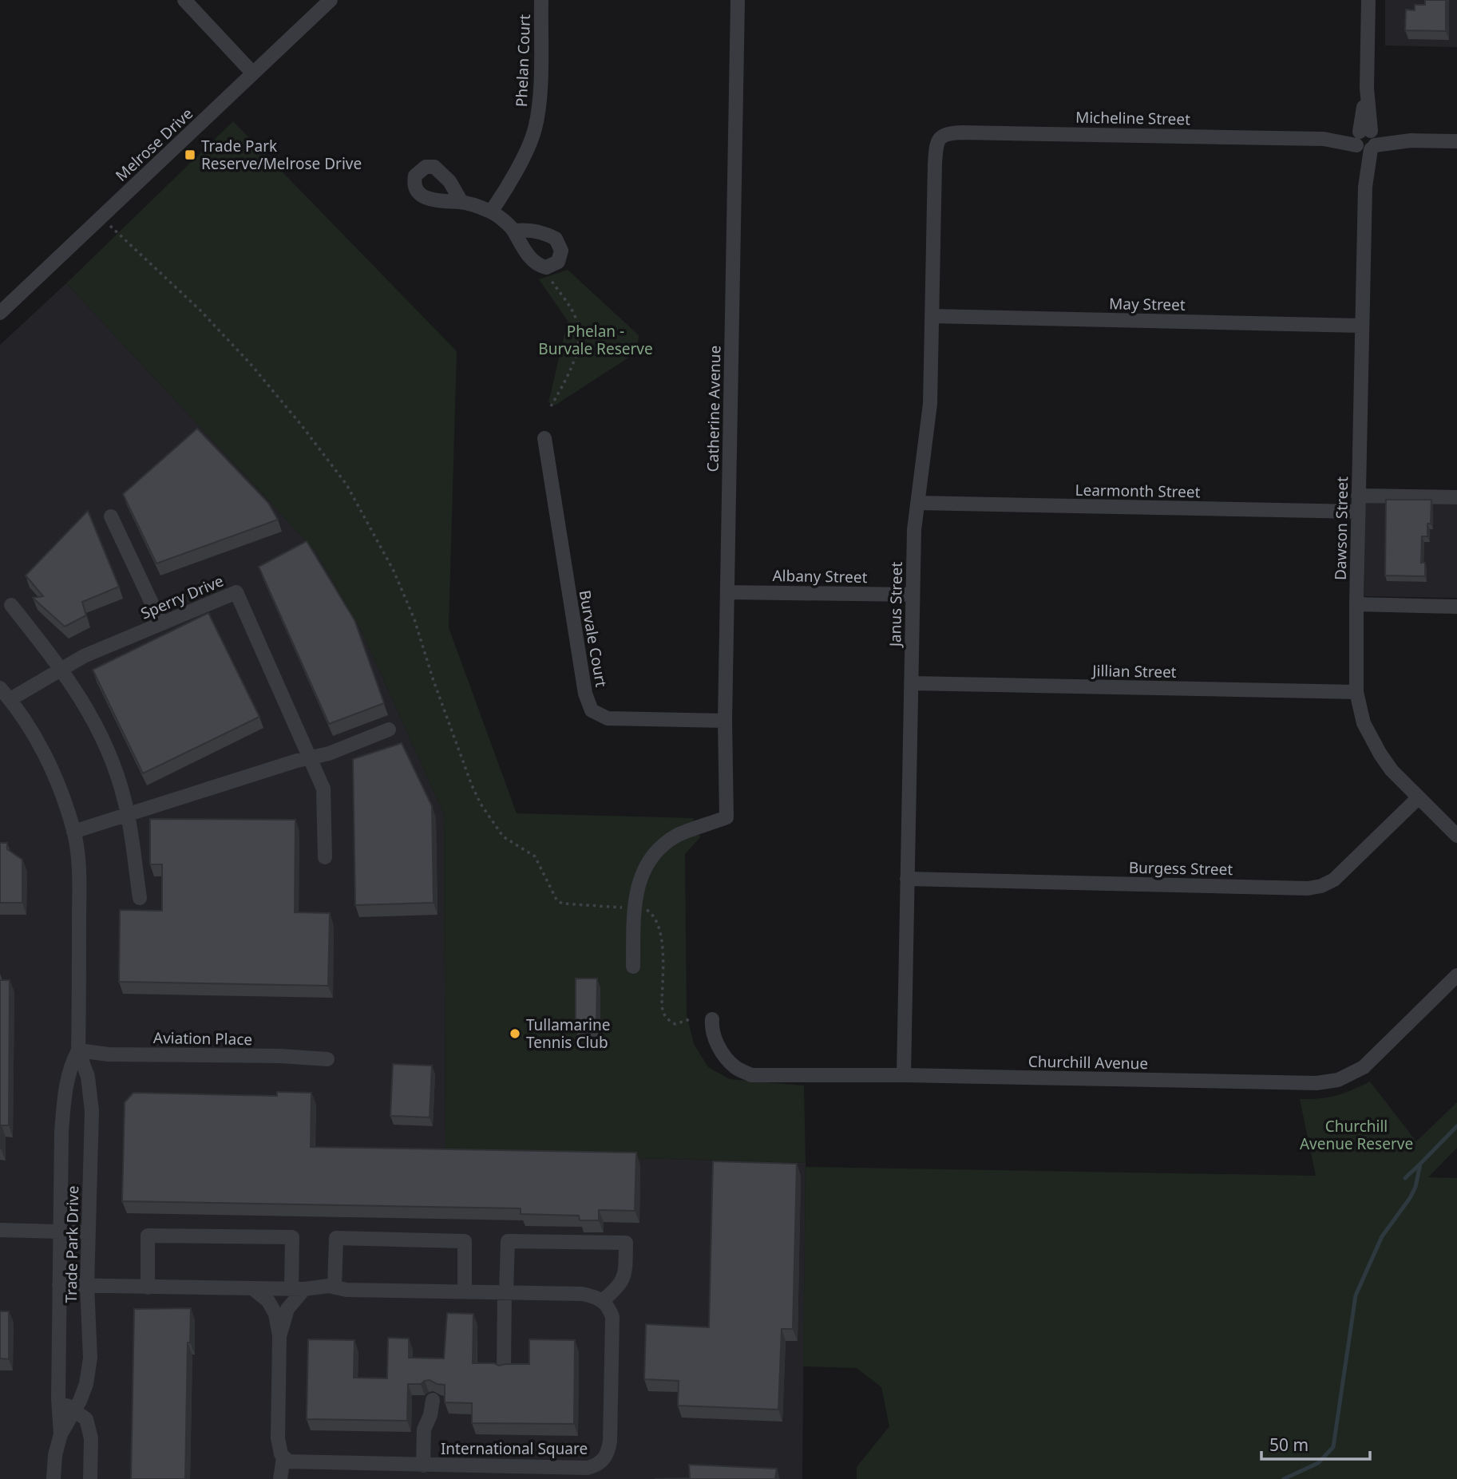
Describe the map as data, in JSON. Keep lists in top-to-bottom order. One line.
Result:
{"streets":{"street":["Phelan Court","Micheline Street","Melrose Drive","May Street","Catherine Avenue","Learmonth Street","Dawson Street","Albany Street","Sperry Drive","Janus Street","Burvale Court","Jillian Street","Burgess Street","Aviation Place","Churchill Avenue","Trade Park Drive","International Square"]},"crossings":[["Micheline Street","Dawson Street"],["Micheline Street","Janus Street"],["May Street","Dawson Street"],["May Street","Janus Street"],["Catherine Avenue","Albany Street"],["Catherine Avenue","Burvale Court"],["Learmonth Street","Dawson Street"],["Learmonth Street","Janus Street"],["Dawson Street","Jillian Street"],["Dawson Street","Burgess Street"],["Albany Street","Janus Street"],["Sperry Drive","Trade Park Drive"],["Janus Street","Jillian Street"],["Janus Street","Burgess Street"],["Janus Street","Churchill Avenue"],["Aviation Place","Trade Park Drive"]],"parks":["Phelan - Burvale Reserve","Churchill Avenue Reserve"],"places":{"transit":["Trade Park Reserve/Melrose Drive"],"other":["Tullamarine Tennis Club"]},"scale_bar":"50 m"}
